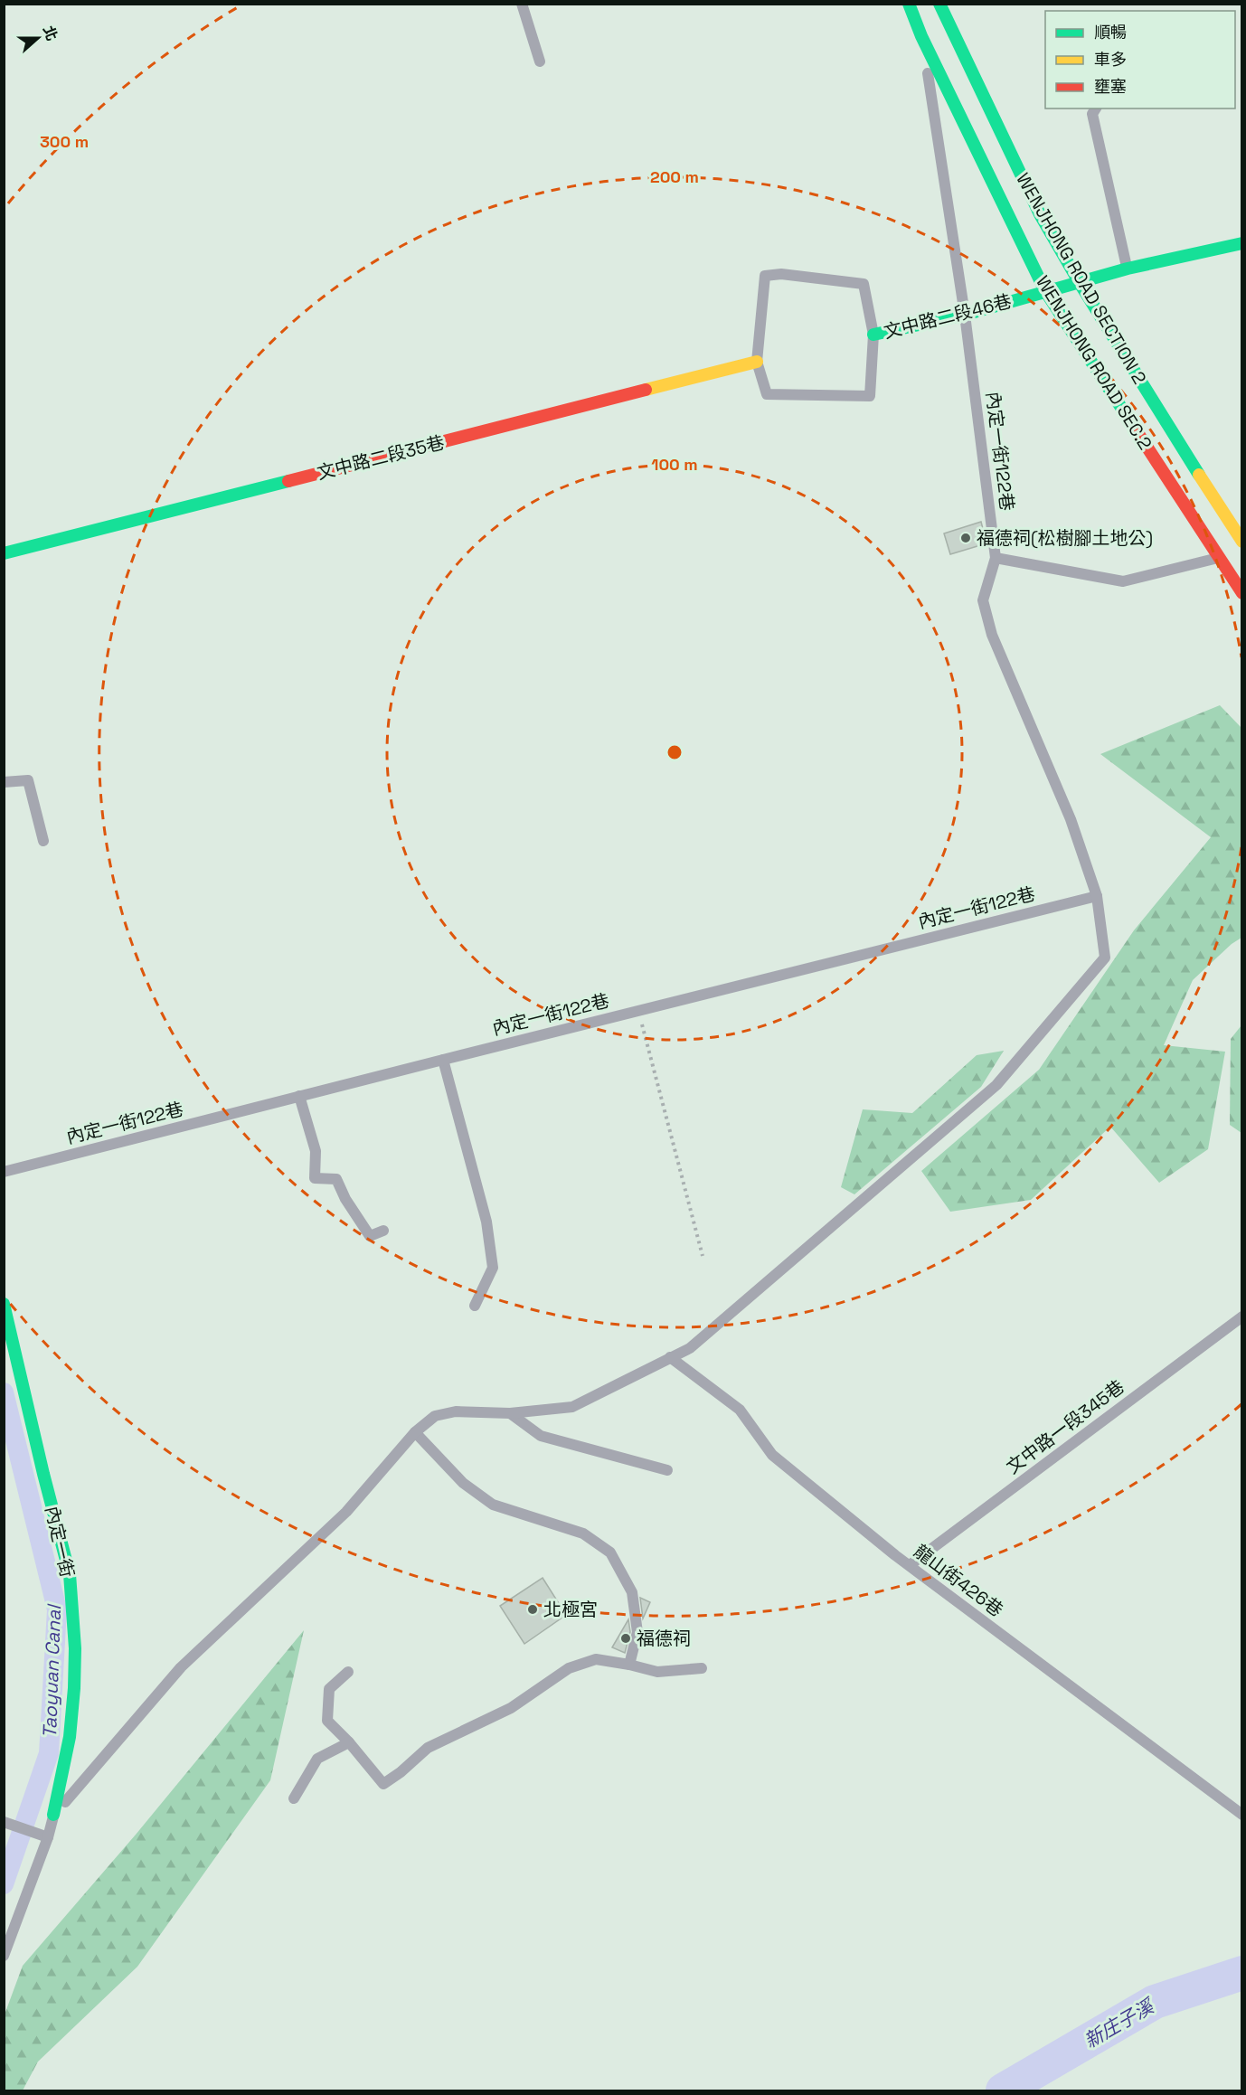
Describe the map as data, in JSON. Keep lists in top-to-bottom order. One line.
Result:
{"streets":{"street":["WENJHONG ROAD SECTION 2","文中路二段46巷","WENJHONG ROAD SEC.2","文中路二段35巷","內定一街"],"lane":["內定一街122巷","文中路一段345巷","龍山街426巷"]},"crossings":[["WENJHONG ROAD SECTION 2","文中路二段46巷"],["WENJHONG ROAD SECTION 2","WENJHONG ROAD SEC.2"],["文中路二段46巷","WENJHONG ROAD SEC.2"],["文中路二段46巷","內定一街122巷"],["WENJHONG ROAD SEC.2","內定一街122巷"],["文中路一段345巷","龍山街426巷"]],"water":["Taoyuan Canal","新庄子溪"],"places":["福德祠(松樹腳土地公)","北極宮","福德祠"],"legend":["順暢","車多","壅塞"],"north":"right","rings":["300 m","200 m","100 m"]}
